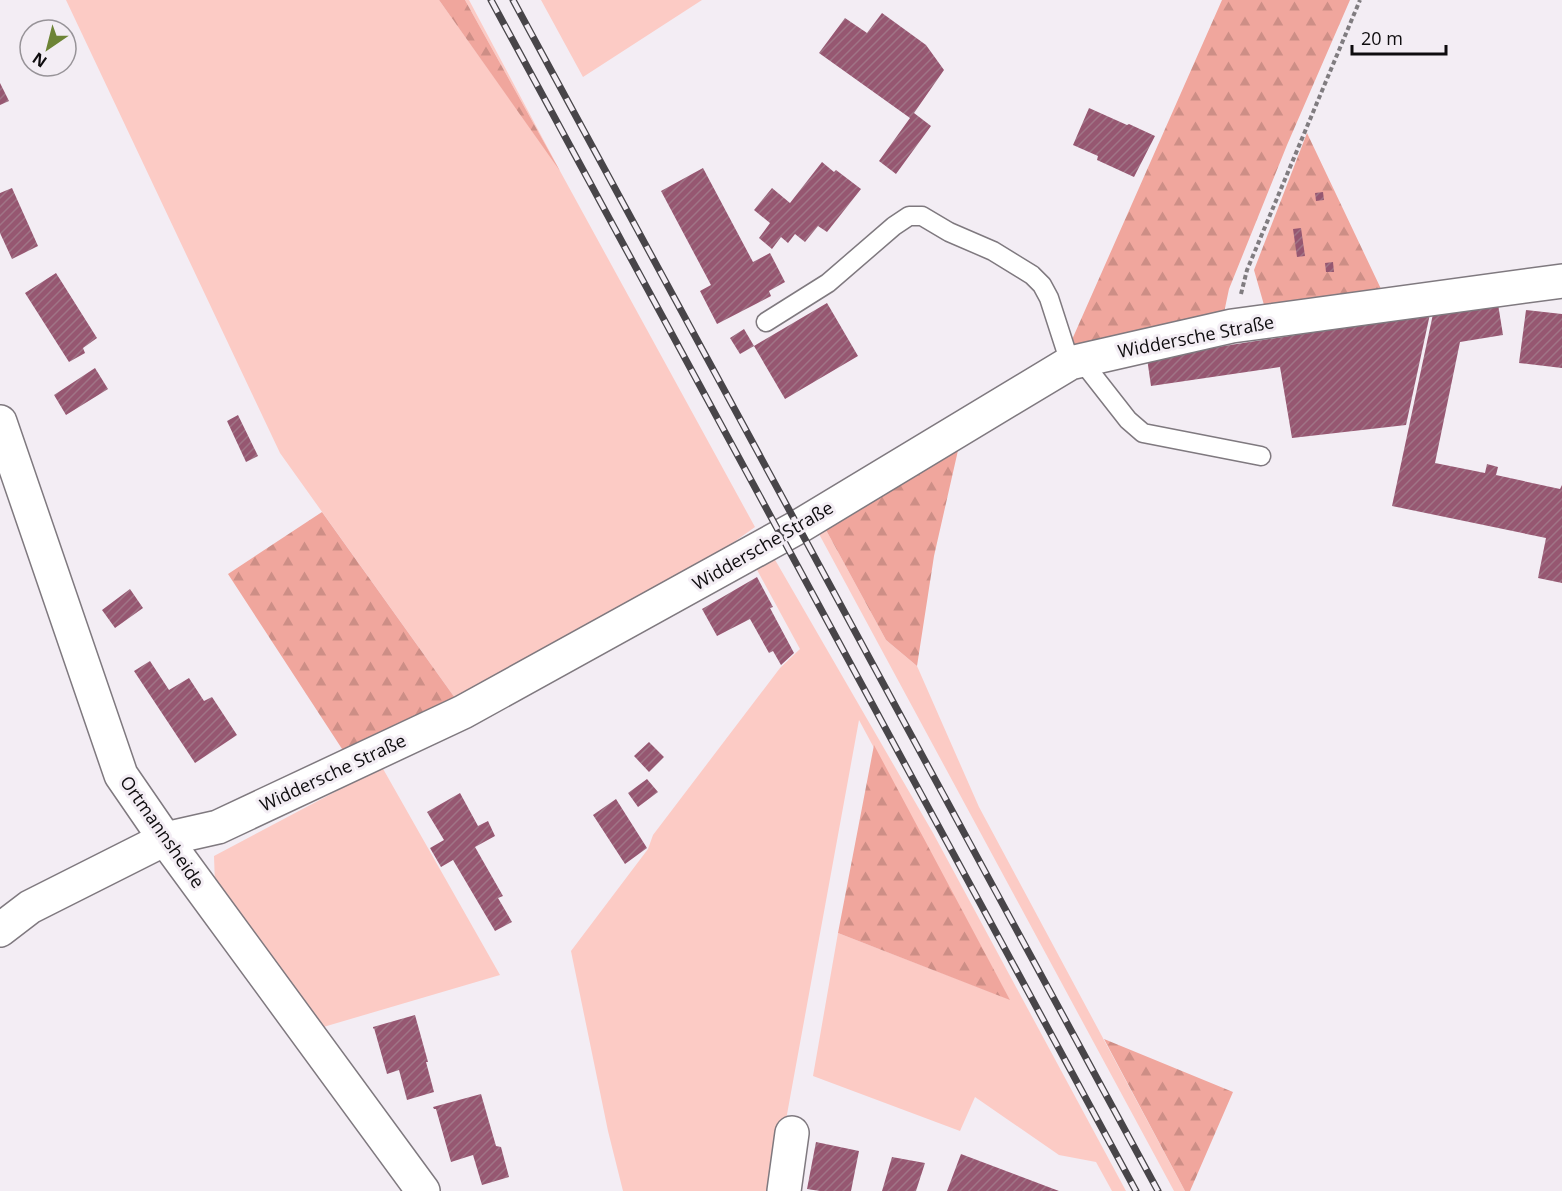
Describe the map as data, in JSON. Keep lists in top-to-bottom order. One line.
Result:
{"streets":{"street":["Widdersche Straße","Ortmannsheide"]},"crossings":[["Widdersche Straße","Ortmannsheide"]],"scale_bar":"20 m","north":"bottom left"}
